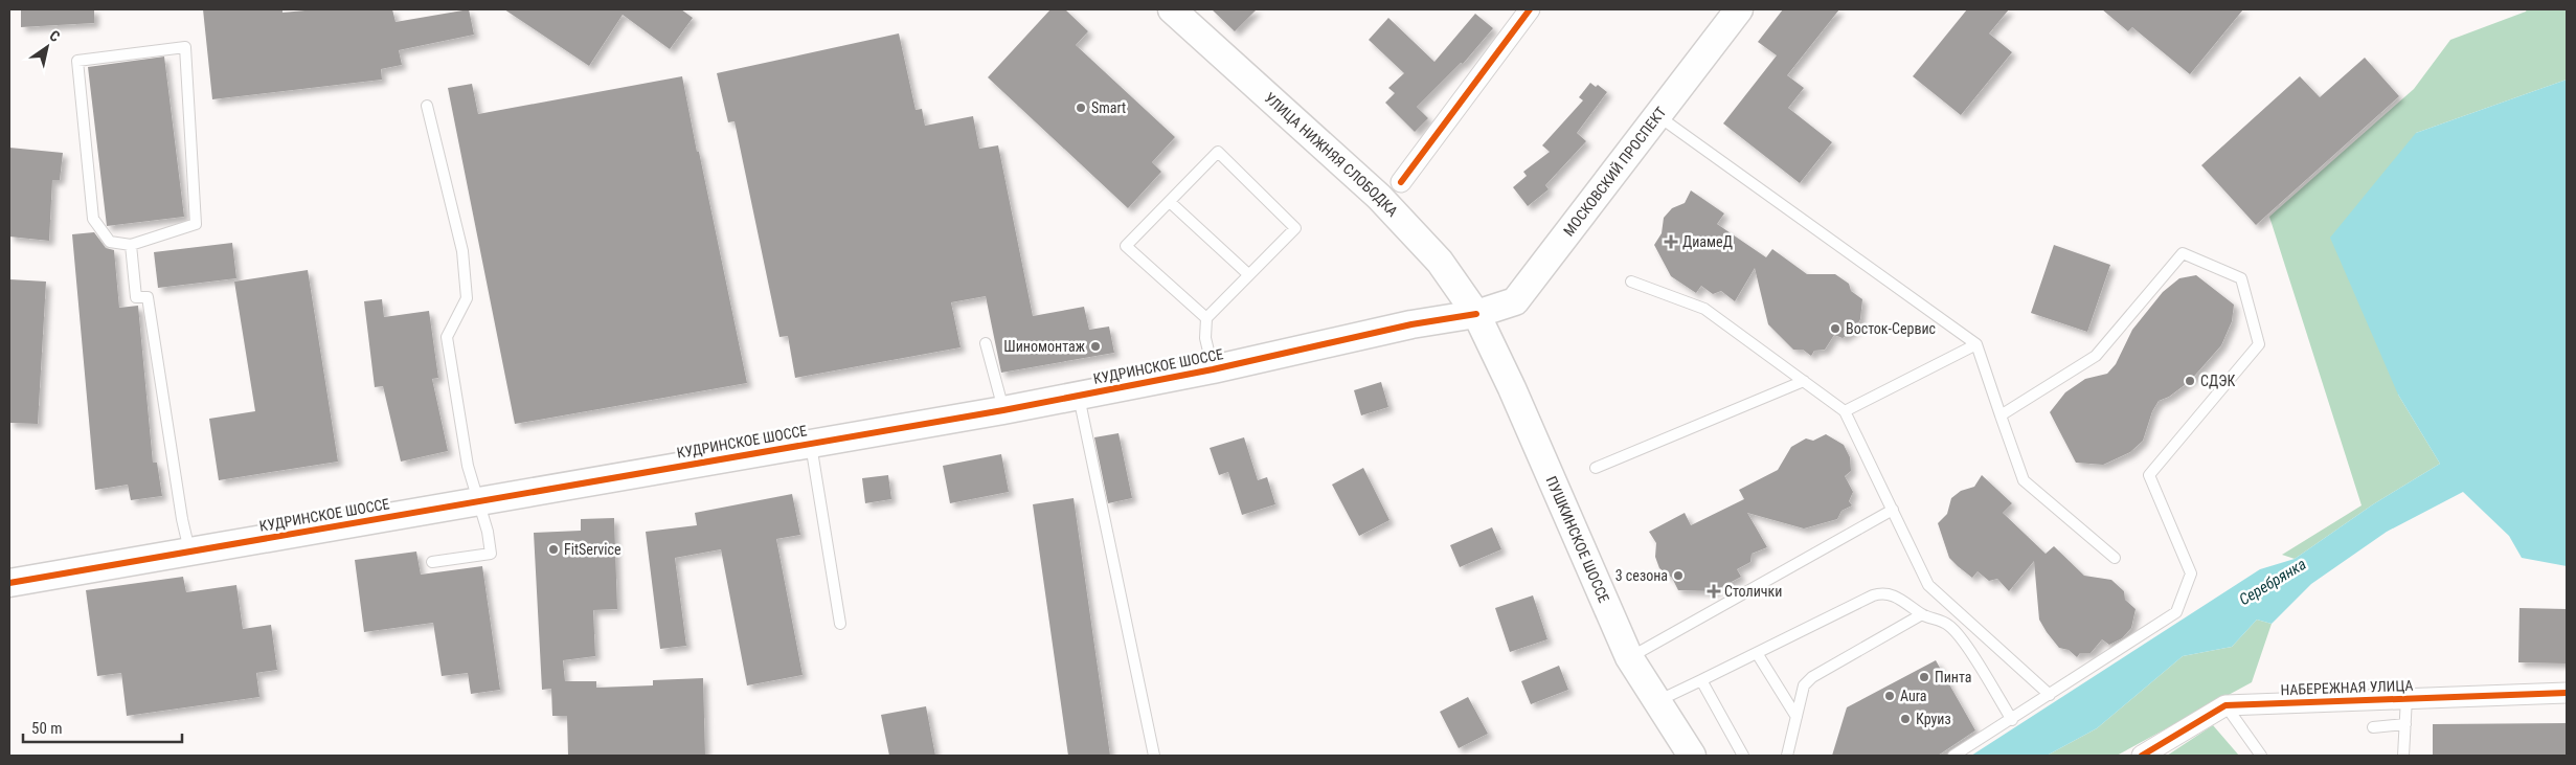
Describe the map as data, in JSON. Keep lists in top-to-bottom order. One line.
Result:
{"streets":{"street":["УЛИЦА НИЖНЯЯ СЛОБОДКА","МОСКОВСКИЙ ПРОСПЕКТ","КУДРИНСКОЕ ШОССЕ","ПУШКИНСКОЕ ШОССЕ","НАБЕРЕЖНАЯ УЛИЦА"]},"crossings":[["УЛИЦА НИЖНЯЯ СЛОБОДКА","МОСКОВСКИЙ ПРОСПЕКТ"],["УЛИЦА НИЖНЯЯ СЛОБОДКА","КУДРИНСКОЕ ШОССЕ"],["УЛИЦА НИЖНЯЯ СЛОБОДКА","ПУШКИНСКОЕ ШОССЕ"],["МОСКОВСКИЙ ПРОСПЕКТ","КУДРИНСКОЕ ШОССЕ"],["МОСКОВСКИЙ ПРОСПЕКТ","ПУШКИНСКОЕ ШОССЕ"],["КУДРИНСКОЕ ШОССЕ","ПУШКИНСКОЕ ШОССЕ"]],"water":["Серебрянка"],"places":{"other":["Smart","Восток-Сервис","Шиномонтаж","СДЭК","FitService","3 сезона","Пинта","Aura","Круиз"],"health":["ДиамеД","Столички"]},"scale_bar":"50 m","north":"top right"}
